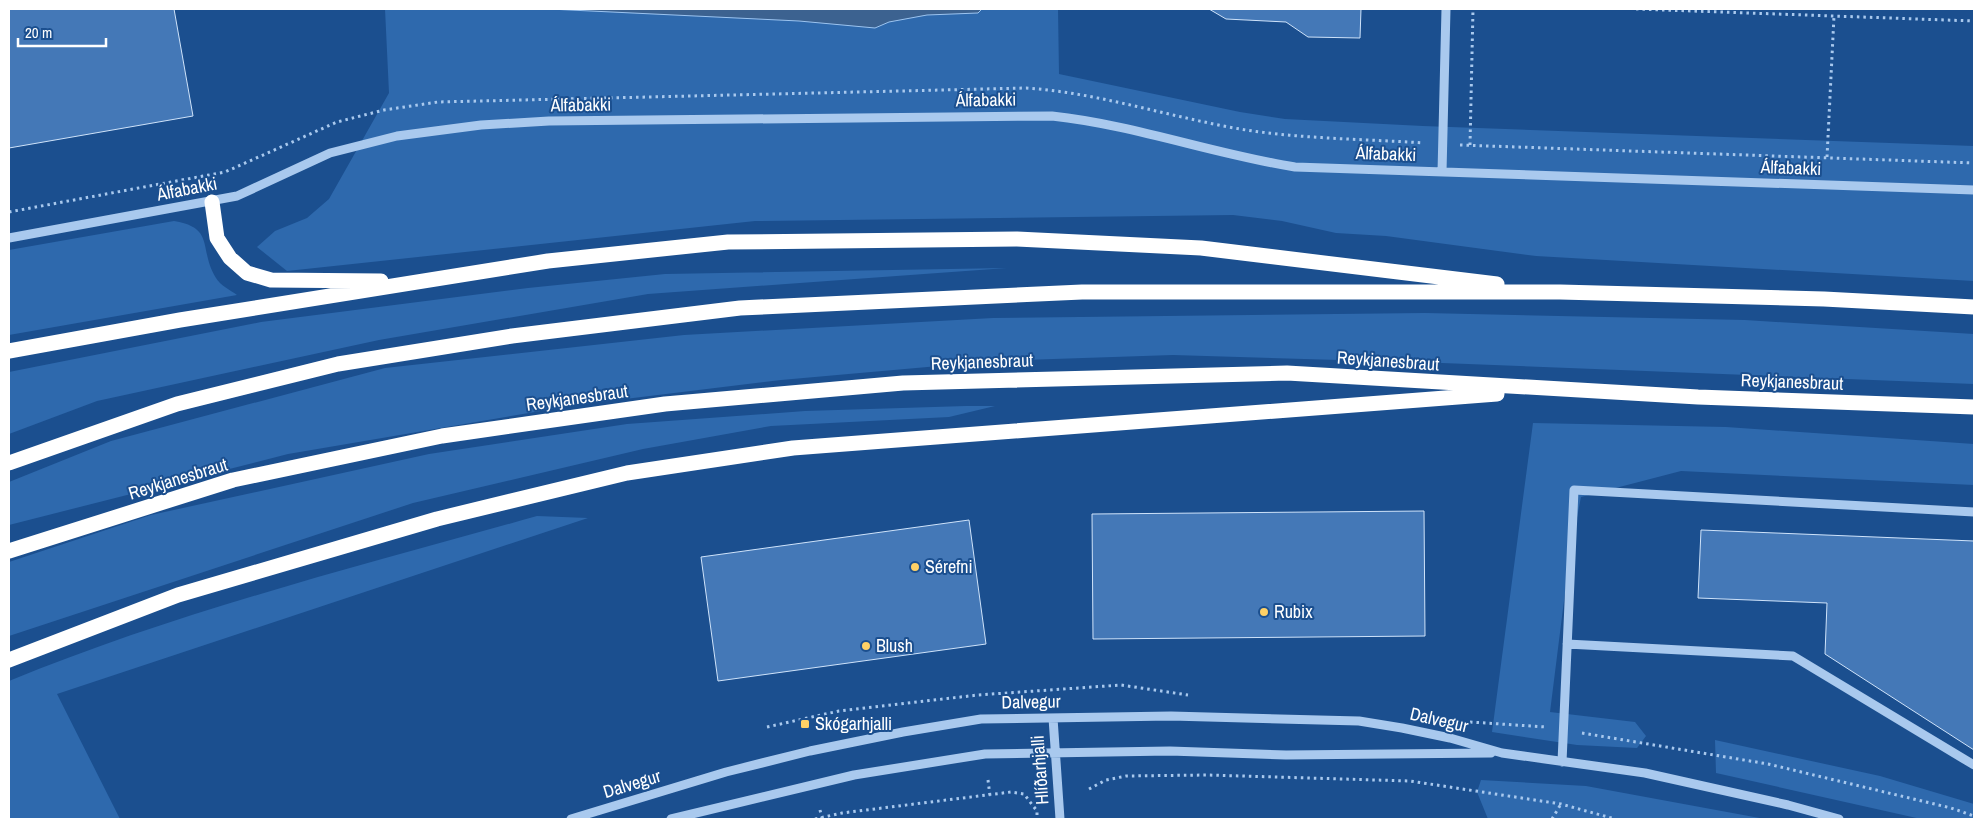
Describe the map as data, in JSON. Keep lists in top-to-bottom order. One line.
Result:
{"streets":{"highway":["Reykjanesbraut"],"street":["Álfabakki","Dalvegur","Hlíðarhjalli"]},"crossings":[["Dalvegur","Hlíðarhjalli"]],"places":{"other":["Sérefni","Rubix","Blush"],"transit":["Skógarhjalli"]},"scale_bar":"20 m"}
